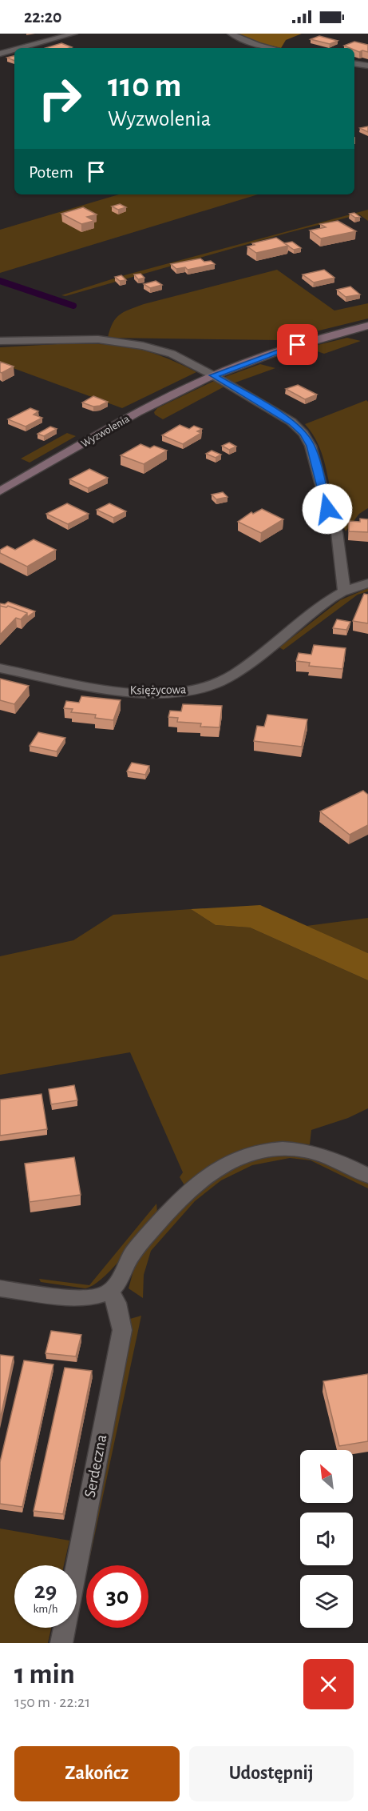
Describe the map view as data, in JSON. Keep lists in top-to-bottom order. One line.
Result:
{"streets":{"street":["Wyzwolenia","Księżycowa","Serdeczna"]},"north":"top left","page":{"status":"22:20","turn":["110 m","Wyzwolenia"],"then":"Potem","speed":"29 km/h","limit":"30","heading":["1 min","150 m · 22:21"],"buttons":["Zakończ","Udostępnij"]}}
